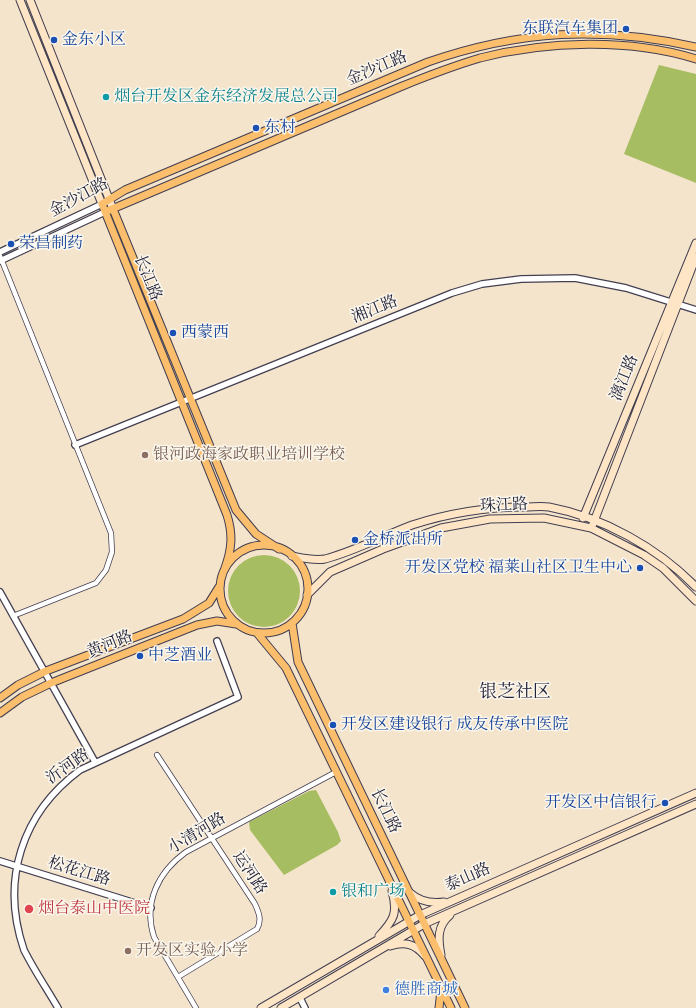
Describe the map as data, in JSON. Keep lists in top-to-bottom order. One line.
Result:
{"streets":{"main road":["金沙江路","长江路","漓江路","珠江路","黄河路","泰山路"],"street":["湘江路","沂河路","小清河路","松花江路","运河路"]},"crossings":[["金沙江路","长江路"],["长江路","湘江路"],["长江路","珠江路"],["长江路","黄河路"],["长江路","小清河路"],["长江路","泰山路"],["湘江路","漓江路"],["漓江路","珠江路"],["珠江路","黄河路"],["沂河路","松花江路"],["小清河路","松花江路"],["小清河路","运河路"]],"districts":["银芝社区"],"places":["东联汽车集团","金东小区","烟台开发区金东经济发展总公司","东村","荣昌制药","西蒙西","银河政海家政职业培训学校","金桥派出所","开发区党校 福莱山社区卫生中心","中芝酒业","开发区建设银行 成友传承中医院","开发区中信银行","银和广场","烟台泰山中医院","开发区实验小学","德胜商城"]}
